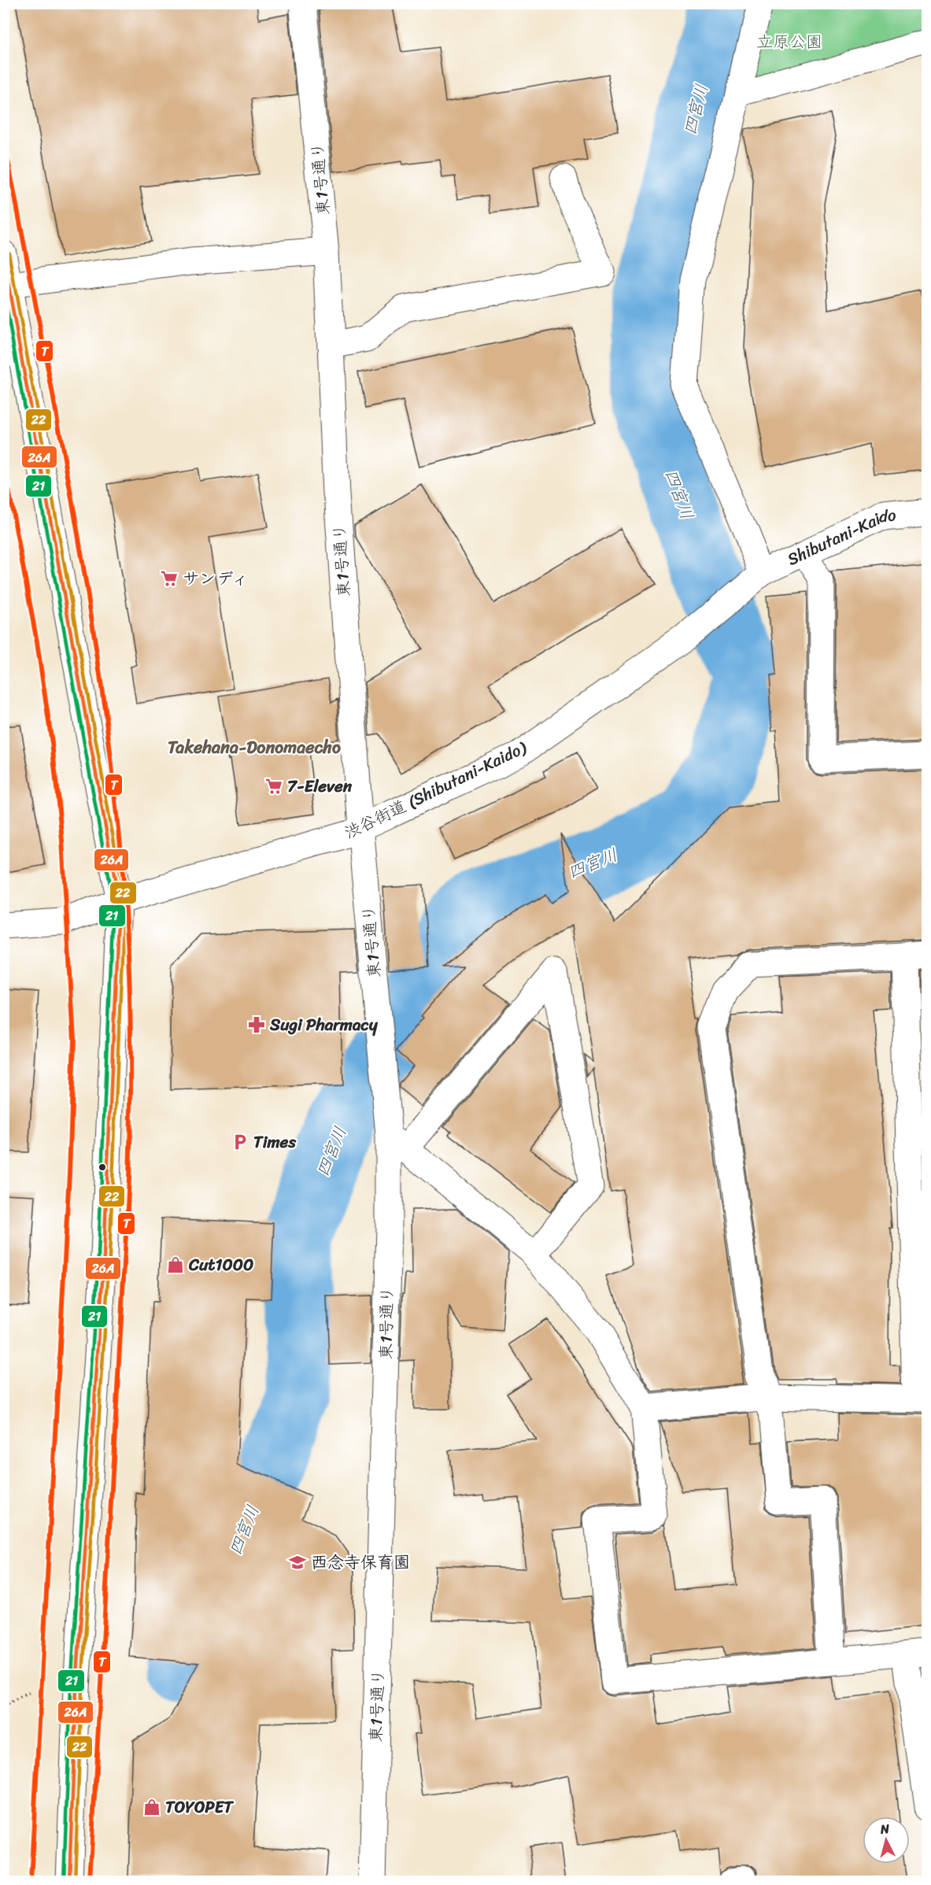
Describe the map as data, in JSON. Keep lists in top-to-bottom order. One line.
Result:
{"streets":{"street":["東1号通り","Shibutani-Kaido","渋谷街道 (Shibutani-Kaido)"]},"crossings":[["東1号通り","渋谷街道 (Shibutani-Kaido)"],["Shibutani-Kaido","渋谷街道 (Shibutani-Kaido)"]],"districts":["Takehana-Donomaecho"],"water":["四宮川"],"parks":["立原公園"],"places":{"supermarket":["サンディ","7-Eleven"],"pharmacy":["Sugi Pharmacy"],"parking":["Times"],"shop":["Cut1000","TOYOPET"],"school or university":["西念寺保育園"]},"lines":["transit line T","transit line 22","transit line 26A","transit line 21"],"north":"top"}
